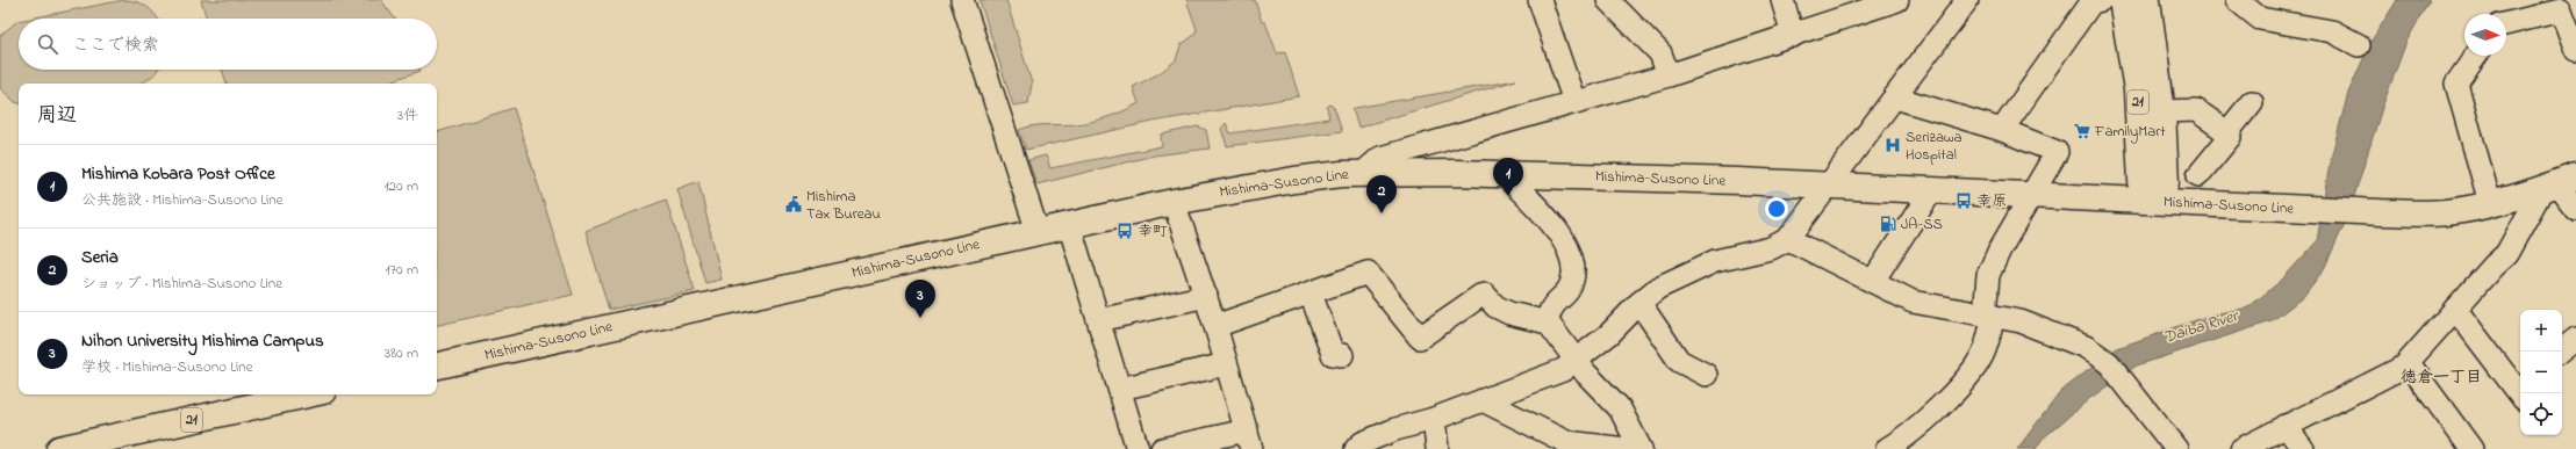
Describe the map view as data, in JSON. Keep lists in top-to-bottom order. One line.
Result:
{"streets":{"main road":["21","Mishima-Susono Line"]},"districts":["徳倉一丁目"],"water":["Daiba River"],"places":{"supermarket":["FamilyMart"],"hospital":["Serizawa Hospital"],"bus stop":["幸原","幸町"],"public building":["Mishima Tax Bureau"],"fuel station":["JA-SS"]},"north":"right","page":{"search":"ここで検索","heading":["周辺","3件"],"list":[{"mark":"1","name":"Mishima Kobara Post Office","note":"公共施設 · Mishima-Susono Line","value":"120 m"},{"mark":"2","name":"Seria","note":"ショップ · Mishima-Susono Line","value":"170 m"},{"mark":"3","name":"Nihon University Mishima Campus","note":"学校 · Mishima-Susono Line","value":"380 m"}],"pins":["1","2","3"],"map_buttons":["+","−"]}}
